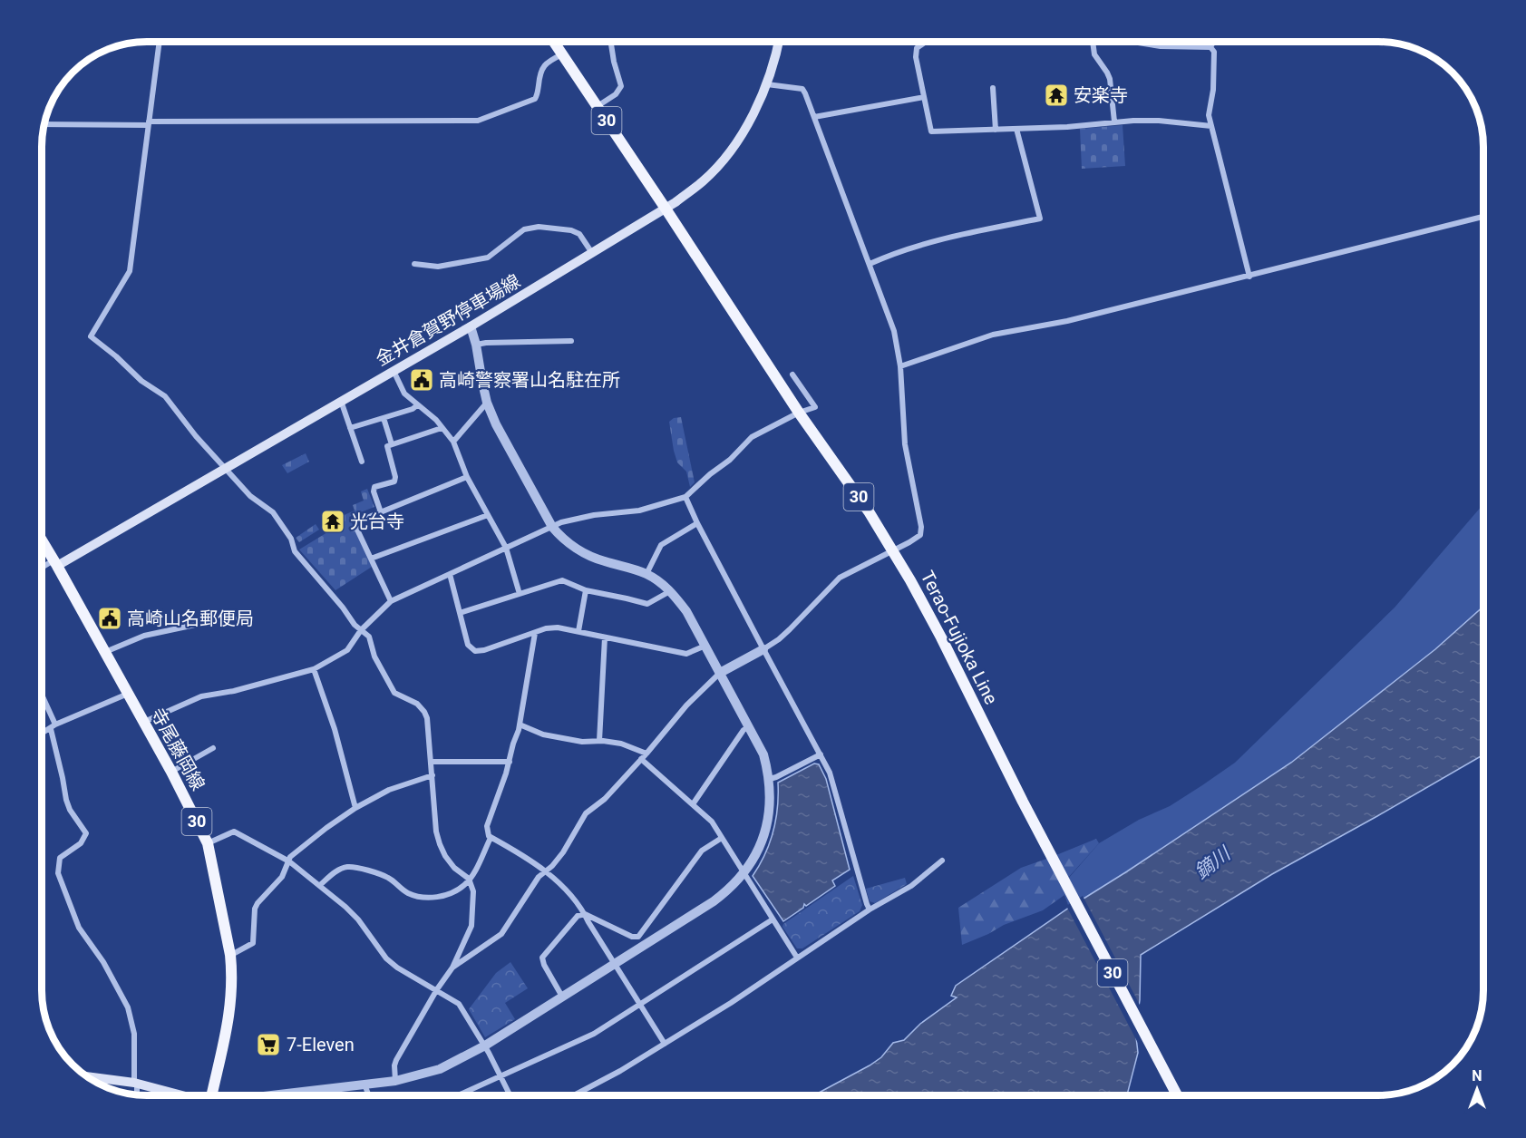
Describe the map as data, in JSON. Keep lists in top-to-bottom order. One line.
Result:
{"streets":{"main road":["30","金井倉賀野停車場線","Terao-Fujioka Line","寺尾藤岡線"]},"crossings":[["30","金井倉賀野停車場線"],["30","Terao-Fujioka Line"],["金井倉賀野停車場線","Terao-Fujioka Line"],["金井倉賀野停車場線","寺尾藤岡線"]],"water":["鏑川"],"places":{"temple":["安楽寺","光台寺"],"public building":["高崎警察署山名駐在所","高崎山名郵便局"],"supermarket":["7-Eleven"]},"north":"top"}
